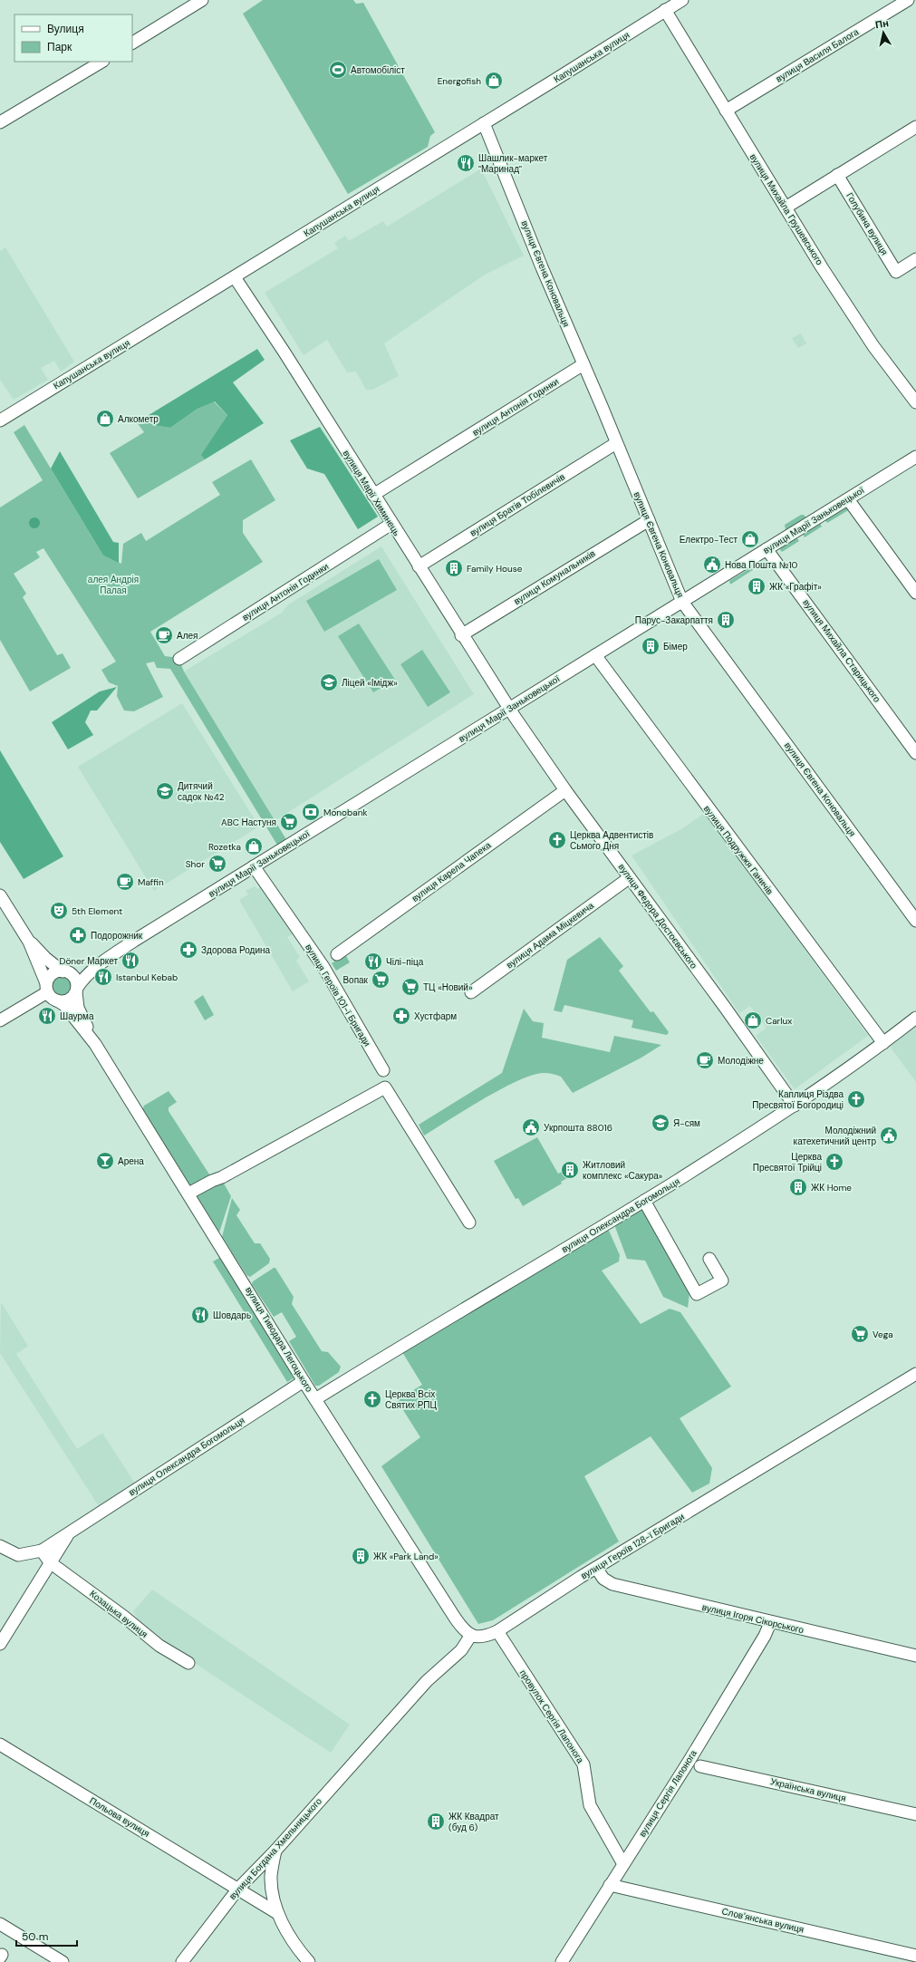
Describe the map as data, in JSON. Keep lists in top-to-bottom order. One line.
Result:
{"streets":{"street":["вулиця Василя Балога","Капушанська вулиця","вулиця Михайла Грушевського","Голубина вулиця","вулиця Євгена Коновальця","вулиця Антонія Годинки","вулиця Марії Химинець","вулиця Братів Тобілевичів","вулиця Марії Заньковецької","вулиця Комунальників","вулиця Михайла Старицького","вулиця Подружжя Ганичів","вулиця Карела Чапека","вулиця Федора Достоєвського","вулиця Адама Міцкевича","вулиця Героїв 101-ї Бригади","вулиця Олександра Богомольця","вулиця Тиводара Легоцького","вулиця Героїв 128-ї Бригади","Козацька вулиця","вулиця Ігоря Сікорського","провулок Сергія Лапонога","Українська вулиця","вулиця Сергія Лапонога","Польова вулиця","вулиця Богдана Хмельницького","Словʼянська вулиця"]},"crossings":[["вулиця Василя Балога","вулиця Михайла Грушевського"],["Капушанська вулиця","вулиця Михайла Грушевського"],["Капушанська вулиця","вулиця Євгена Коновальця"],["Капушанська вулиця","вулиця Марії Химинець"],["вулиця Євгена Коновальця","вулиця Антонія Годинки"],["вулиця Євгена Коновальця","вулиця Братів Тобілевичів"],["вулиця Євгена Коновальця","вулиця Марії Заньковецької"],["вулиця Євгена Коновальця","вулиця Комунальників"],["вулиця Антонія Годинки","вулиця Марії Химинець"],["вулиця Марії Химинець","вулиця Братів Тобілевичів"],["вулиця Марії Химинець","вулиця Марії Заньковецької"],["вулиця Марії Химинець","вулиця Комунальників"],["вулиця Марії Химинець","вулиця Федора Достоєвського"],["вулиця Марії Заньковецької","вулиця Михайла Старицького"],["вулиця Марії Заньковецької","вулиця Подружжя Ганичів"],["вулиця Марії Заньковецької","вулиця Федора Достоєвського"],["вулиця Марії Заньковецької","вулиця Героїв 101-ї Бригади"],["вулиця Марії Заньковецької","вулиця Тиводара Легоцького"],["вулиця Подружжя Ганичів","вулиця Олександра Богомольця"],["вулиця Карела Чапека","вулиця Федора Достоєвського"],["вулиця Федора Достоєвського","вулиця Адама Міцкевича"],["вулиця Федора Достоєвського","вулиця Олександра Богомольця"],["вулиця Олександра Богомольця","вулиця Тиводара Легоцького"],["вулиця Олександра Богомольця","Козацька вулиця"],["вулиця Тиводара Легоцького","вулиця Героїв 128-ї Бригади"],["вулиця Тиводара Легоцького","вулиця Богдана Хмельницького"],["вулиця Героїв 128-ї Бригади","вулиця Ігоря Сікорського"],["вулиця Героїв 128-ї Бригади","провулок Сергія Лапонога"],["вулиця Героїв 128-ї Бригади","вулиця Богдана Хмельницького"],["вулиця Ігоря Сікорського","вулиця Сергія Лапонога"],["провулок Сергія Лапонога","вулиця Сергія Лапонога"],["вулиця Сергія Лапонога","Словʼянська вулиця"],["Польова вулиця","вулиця Богдана Хмельницького"]],"parks":["алея Андрія Палая"],"places":{"sports":["Автомобіліст"],"shop":["Energofish","Алкометр","Електро-Тест","Rozetka","Carlux"],"restaurant":["Шашлик-маркет \"Маринад\"","Döner Маркет","Чілі-піца","Istanbul Kebab","Шаурма","Шовдарь"],"public building":["Нова Пошта №10","Укрпошта 88016","Молодіжний катехетичний центр"],"building":["Family House","ЖК «Графіт»","Парус-Закарпаття","Бімер","Житловий комплекс «Сакура»","ЖК Home","ЖК «Park Land»","ЖК Квадрат (буд 6)"],"cafe":["Алея","Maffin","Молодіжне"],"school or university":["Ліцей «Імідж»","Дитячий садок №42","Я-сям"],"bank":["Monobank"],"supermarket":["ABC Настуня","Shor","Вопак","ТЦ «Новий»","Vega"],"church":["Церква Адвентистів Сьмого Дня","Каплиця Різдва Пресвятої Богородиці","Церква Пресвятої Трійці","Церква Всіх Святих РПЦ"],"theatre":["5th Element"],"pharmacy":["Подорожник","Здорова Родина","Хустфарм"],"bar":["Арена"]},"legend":["Вулиця","Парк"],"scale_bar":"50 m","north":"top"}
